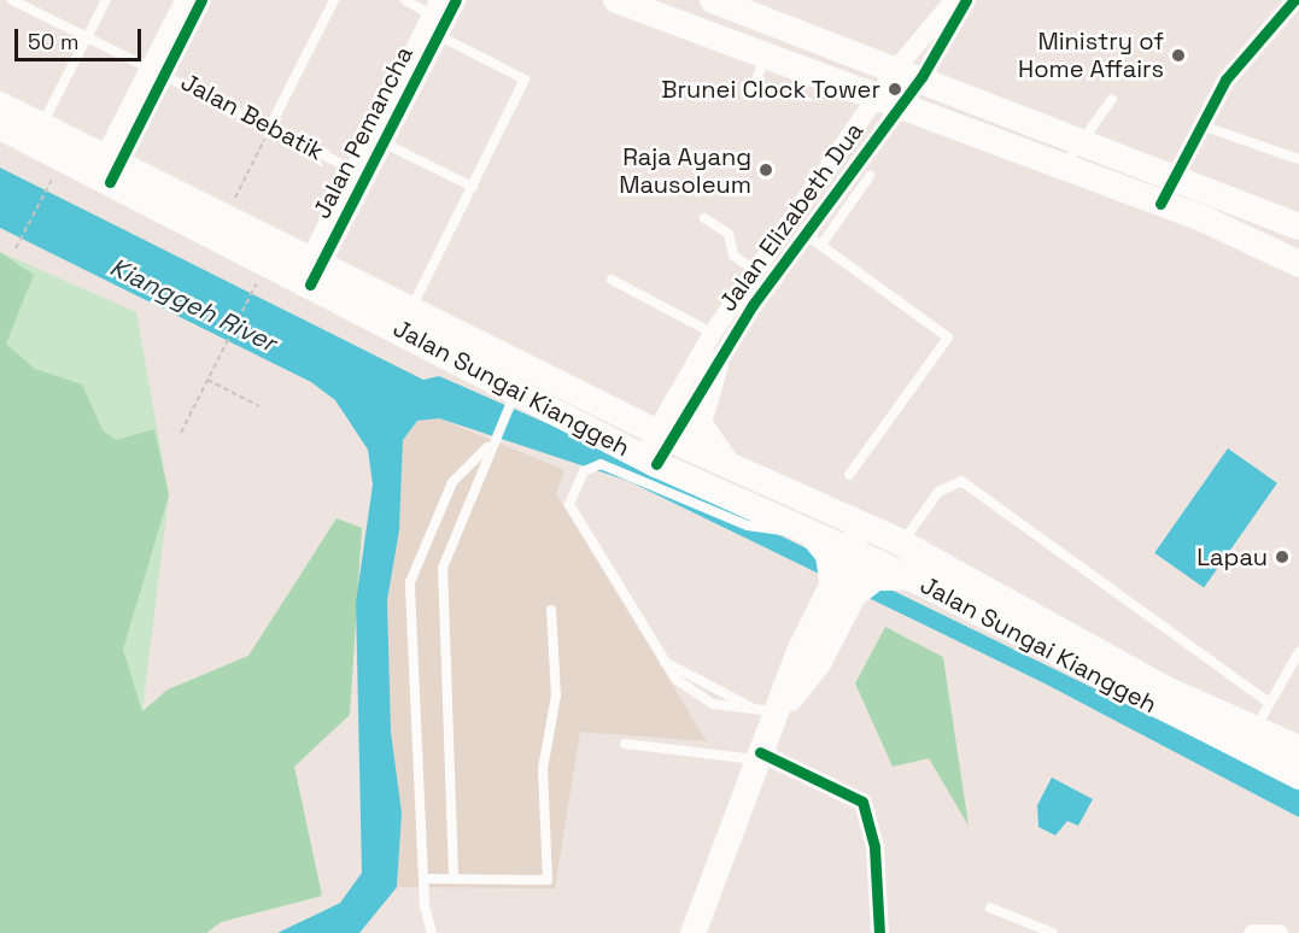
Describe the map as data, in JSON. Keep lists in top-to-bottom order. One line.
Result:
{"streets":{"main road":["Jalan Sungai Kianggeh"],"street":["Jalan Pemancha","Jalan Elizabeth Dua"],"lane":["Jalan Bebatik"]},"crossings":[["Jalan Bebatik","Jalan Pemancha"],["Jalan Pemancha","Jalan Sungai Kianggeh"],["Jalan Elizabeth Dua","Jalan Sungai Kianggeh"]],"water":["Kianggeh River"],"places":["Ministry of Home Affairs","Brunei Clock Tower","Raja Ayang Mausoleum","Lapau"],"scale_bar":"50 m"}
